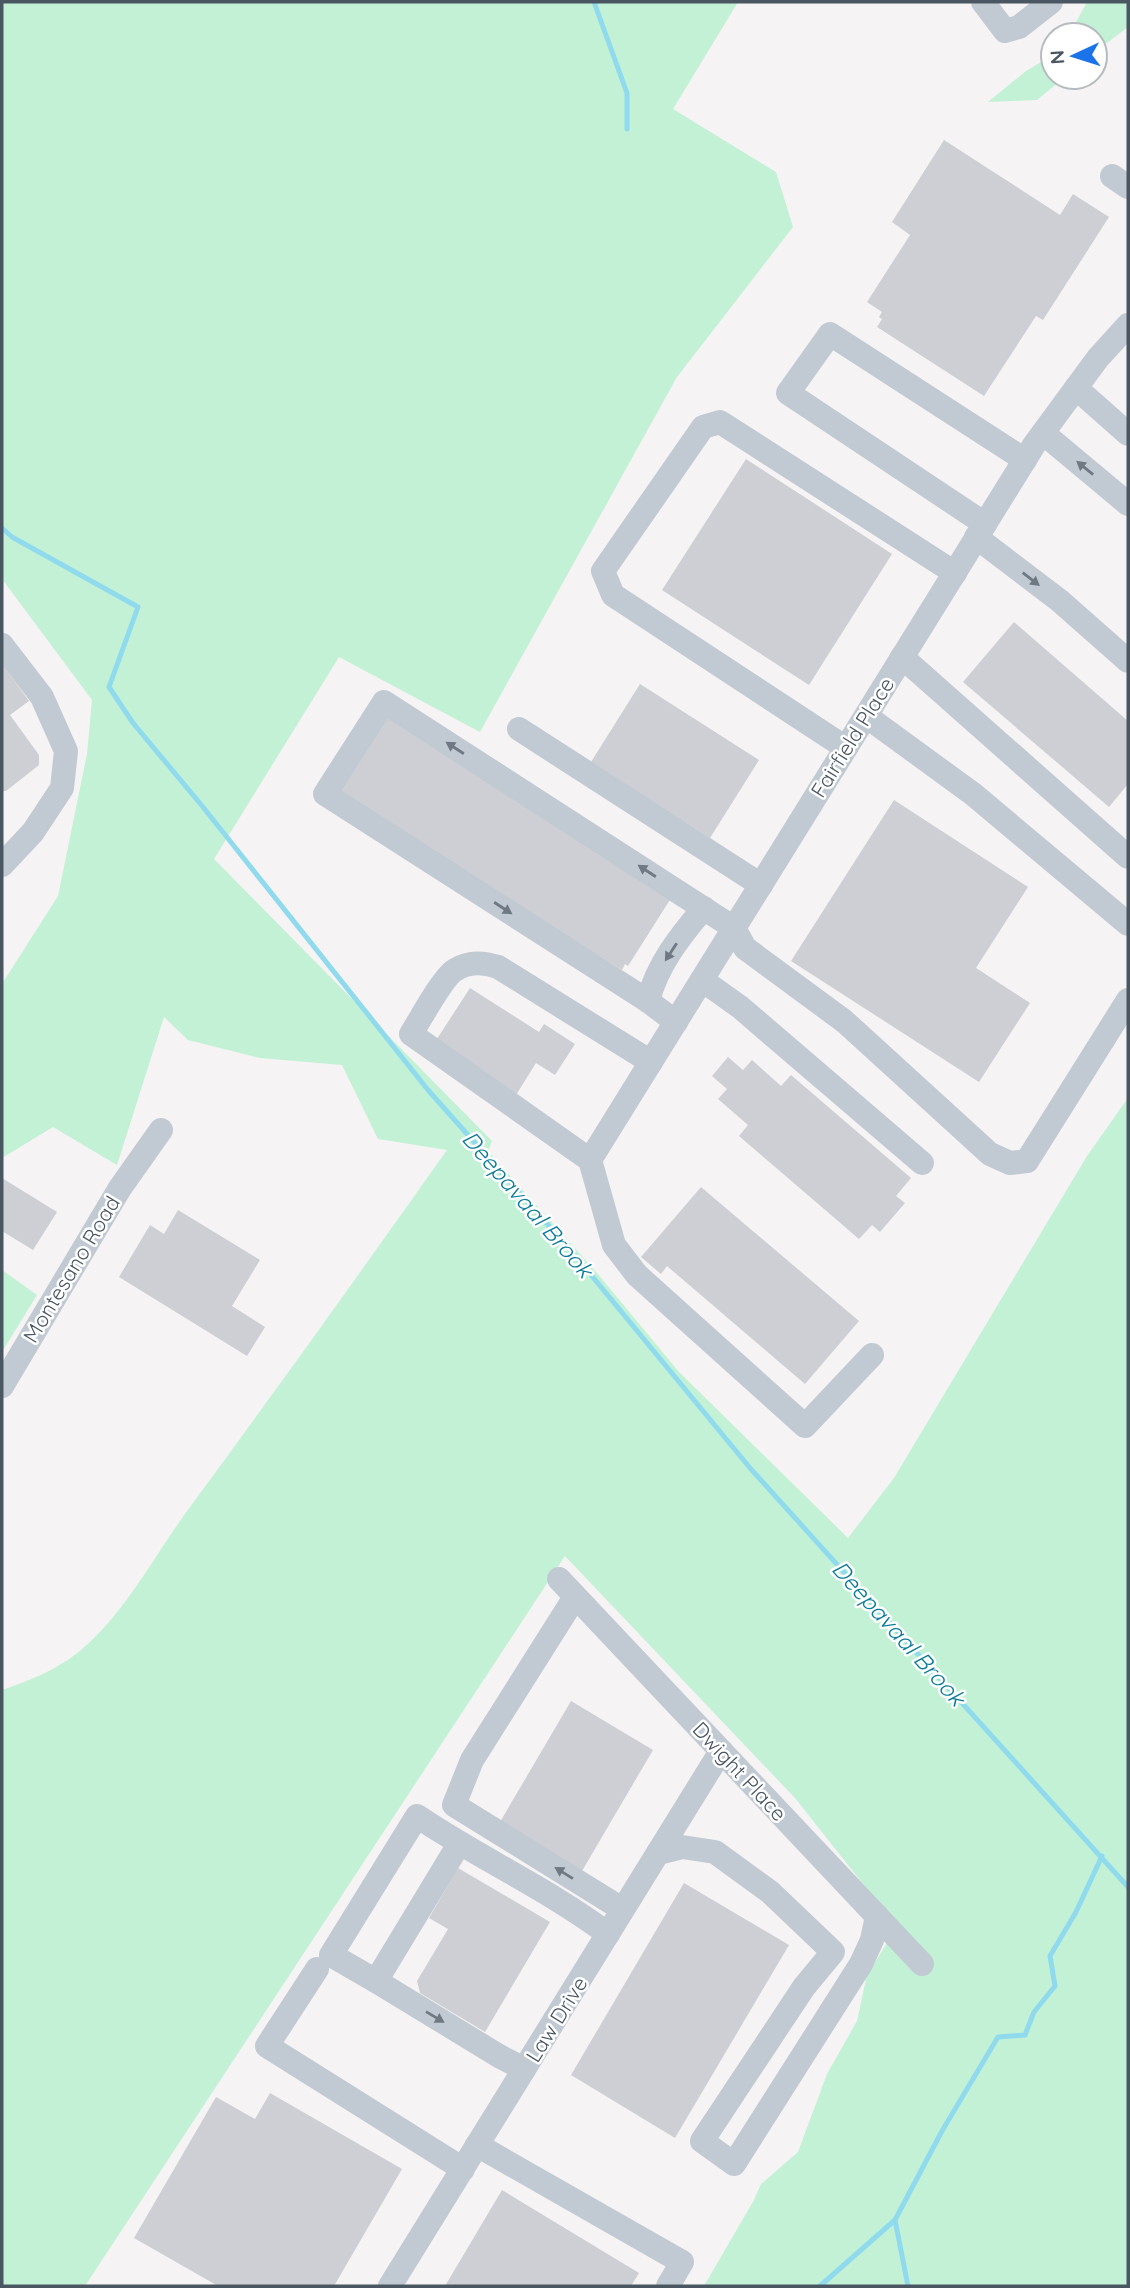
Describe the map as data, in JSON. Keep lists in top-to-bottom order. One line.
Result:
{"streets":{"street":["Fairfield Place","Montesano Road","Dwight Place","Law Drive"]},"crossings":[["Dwight Place","Law Drive"]],"water":["Deepavaal Brook"],"north":"left"}
